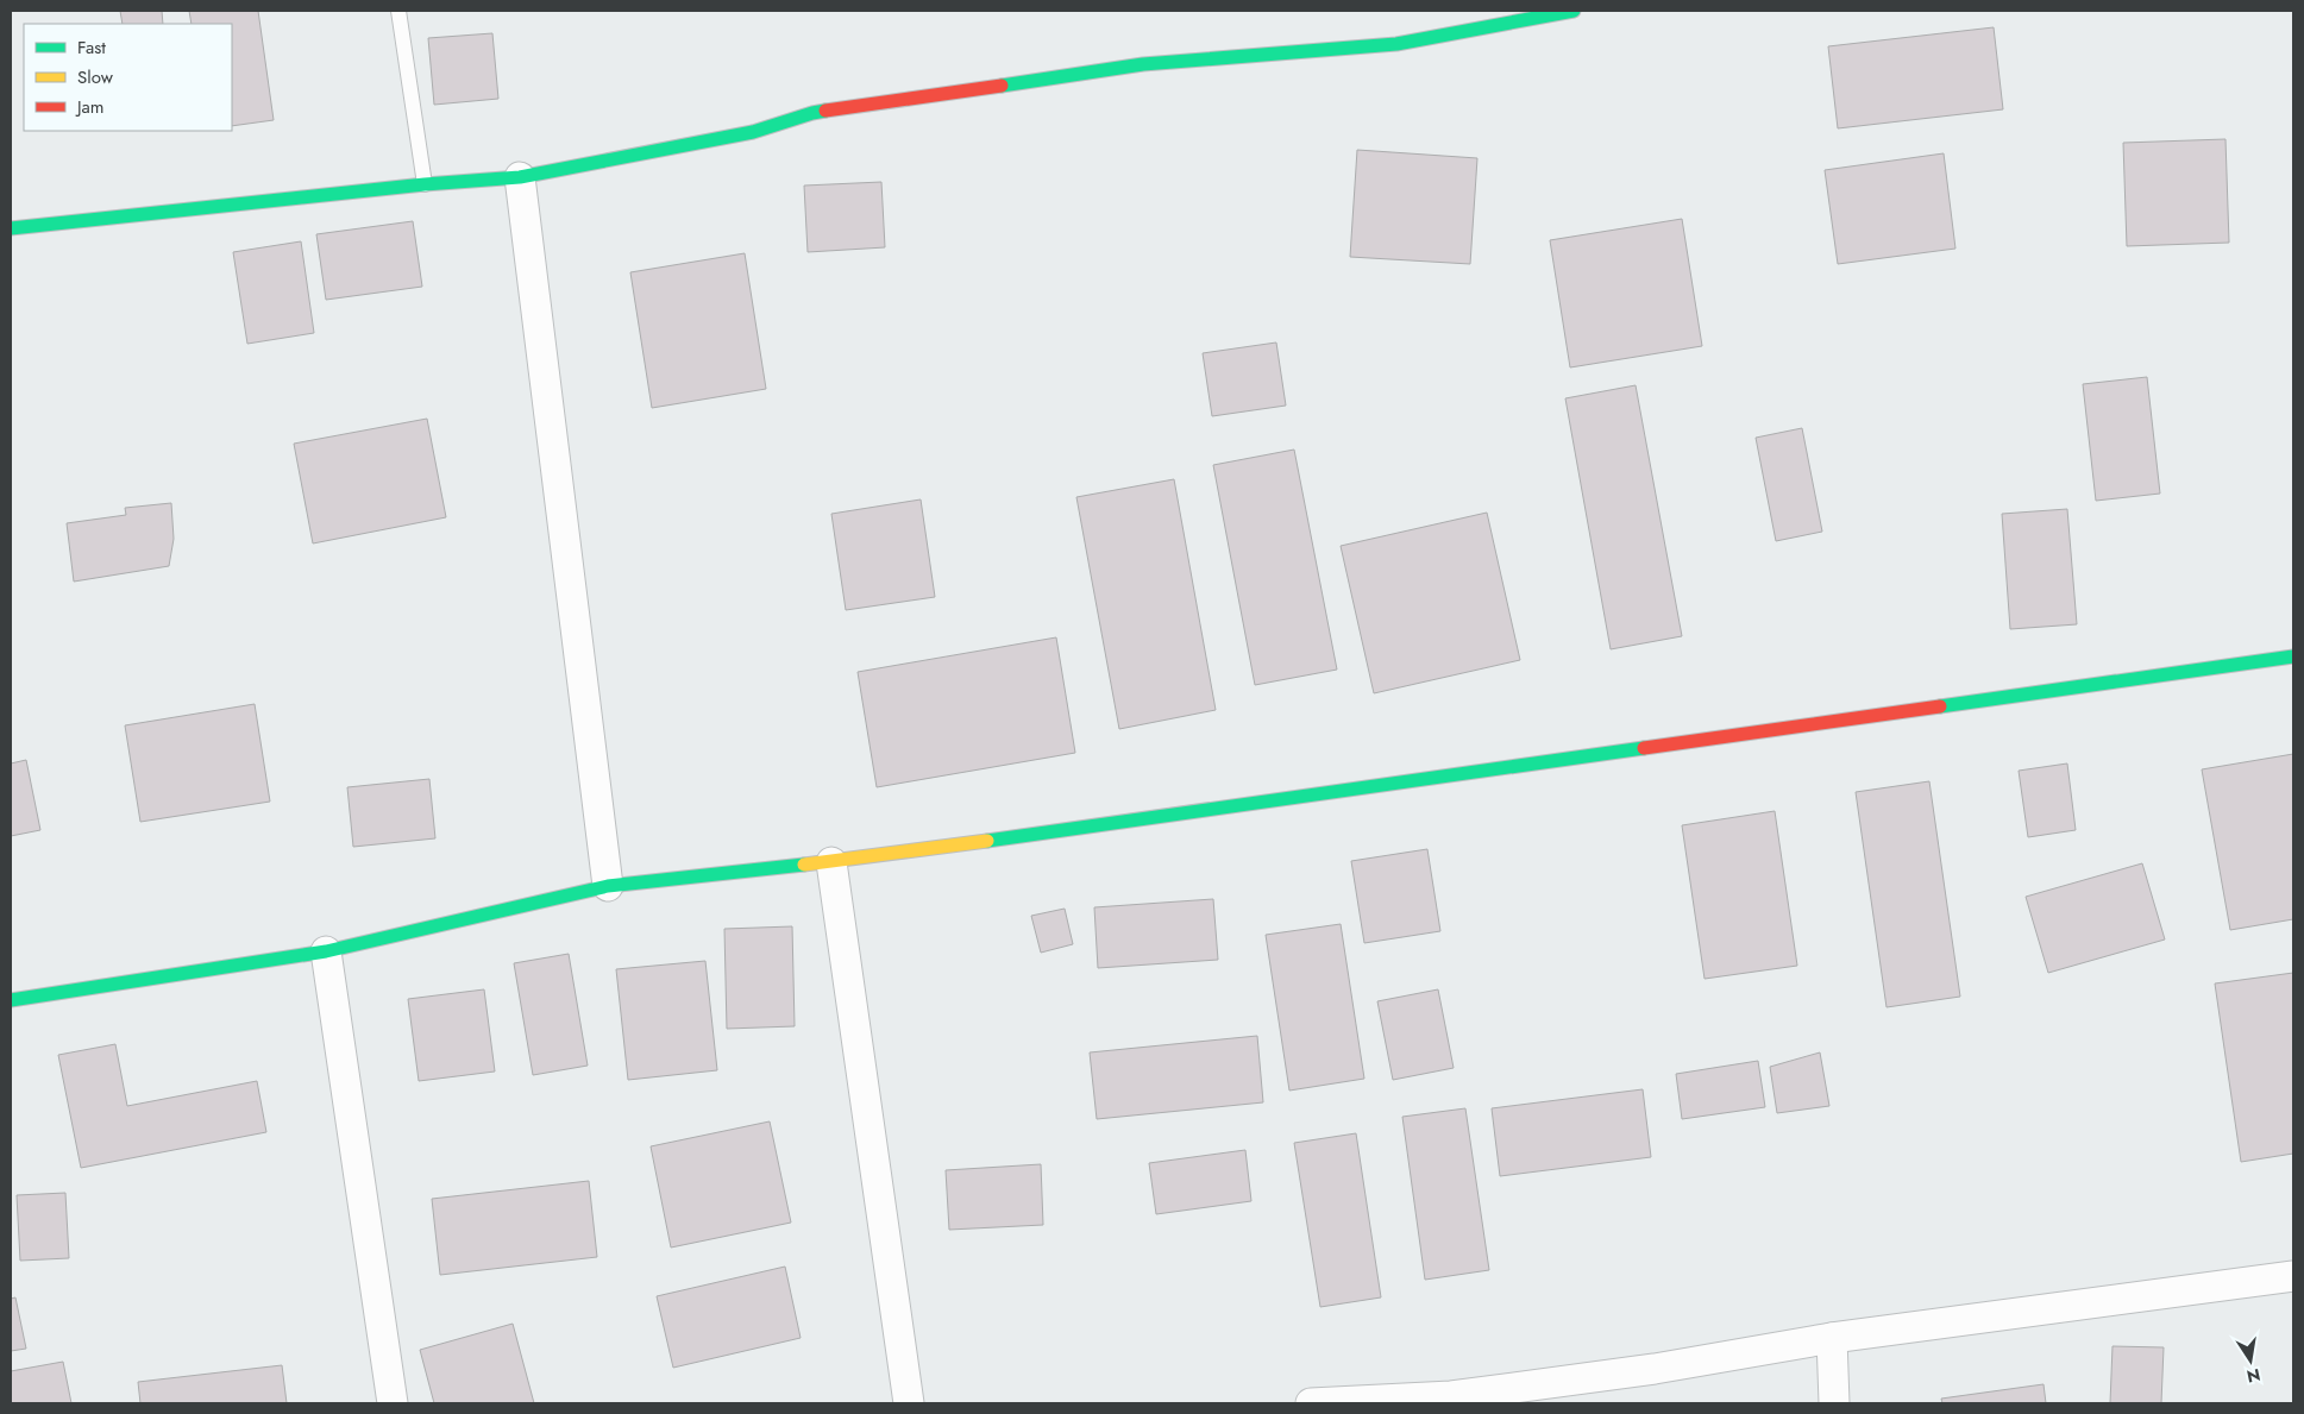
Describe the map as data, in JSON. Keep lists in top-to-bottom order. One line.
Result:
{"legend":["Fast","Slow","Jam"],"north":"bottom"}
